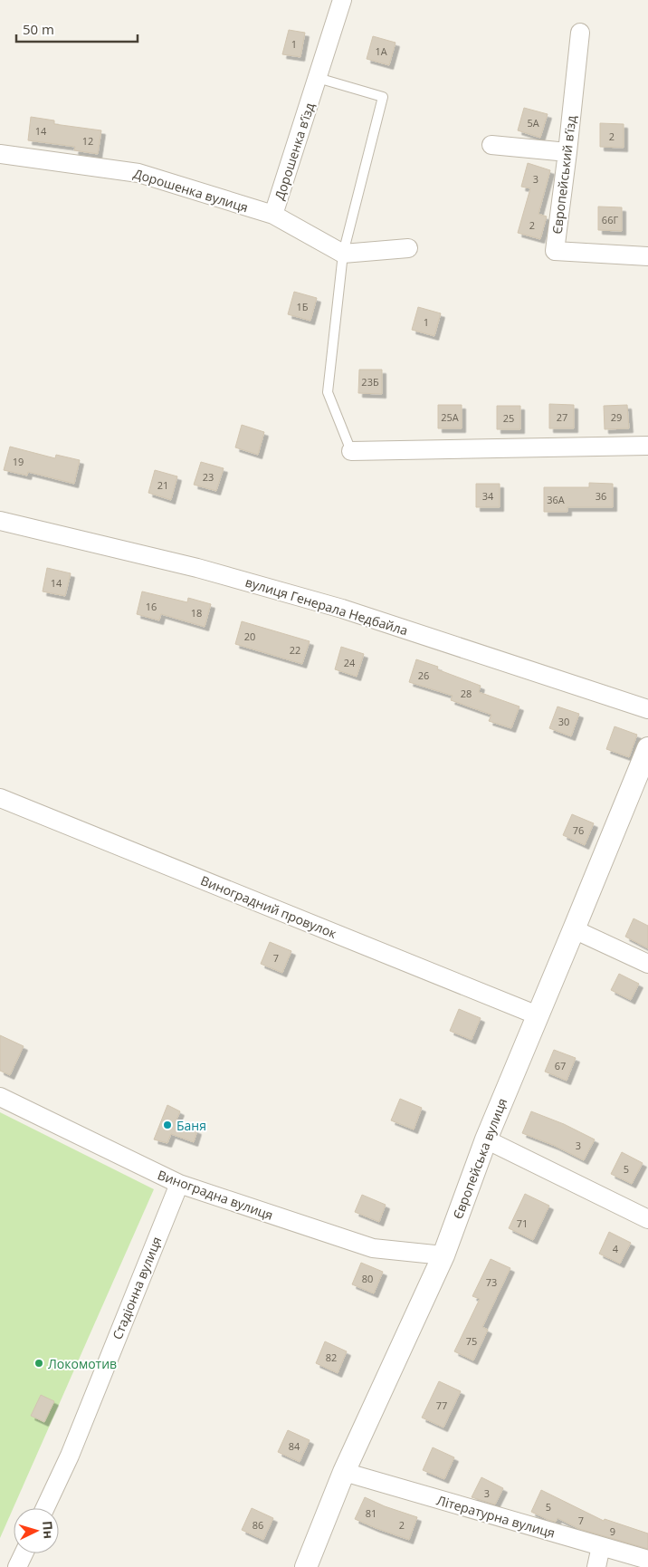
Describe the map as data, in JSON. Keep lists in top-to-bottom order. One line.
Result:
{"streets":{"street":["Дорошенка в’їзд","Європейський в’їзд","Дорошенка вулиця","вулиця Генерала Недбайла","Виноградний провулок","Європейська вулиця","Виноградна вулиця","Стадіонна вулиця","Літературна вулиця"]},"crossings":[["Дорошенка в’їзд","Дорошенка вулиця"],["Виноградний провулок","Європейська вулиця"],["Європейська вулиця","Виноградна вулиця"],["Європейська вулиця","Літературна вулиця"],["Виноградна вулиця","Стадіонна вулиця"]],"places":["Баня","Локомотив"],"house_numbers":["1","1А","5А","14","2","12","3","66Г","2","1Б","1","23Б","25А","27","29","25","19","23","21","34","36","36А","14","16","18","20","22","24","26","28","30","76","7","67","3","5","71","4","80","73","75","82","77","84","3","5","81","7","86","2","9"],"scale_bar":"50 m","north":"right"}
